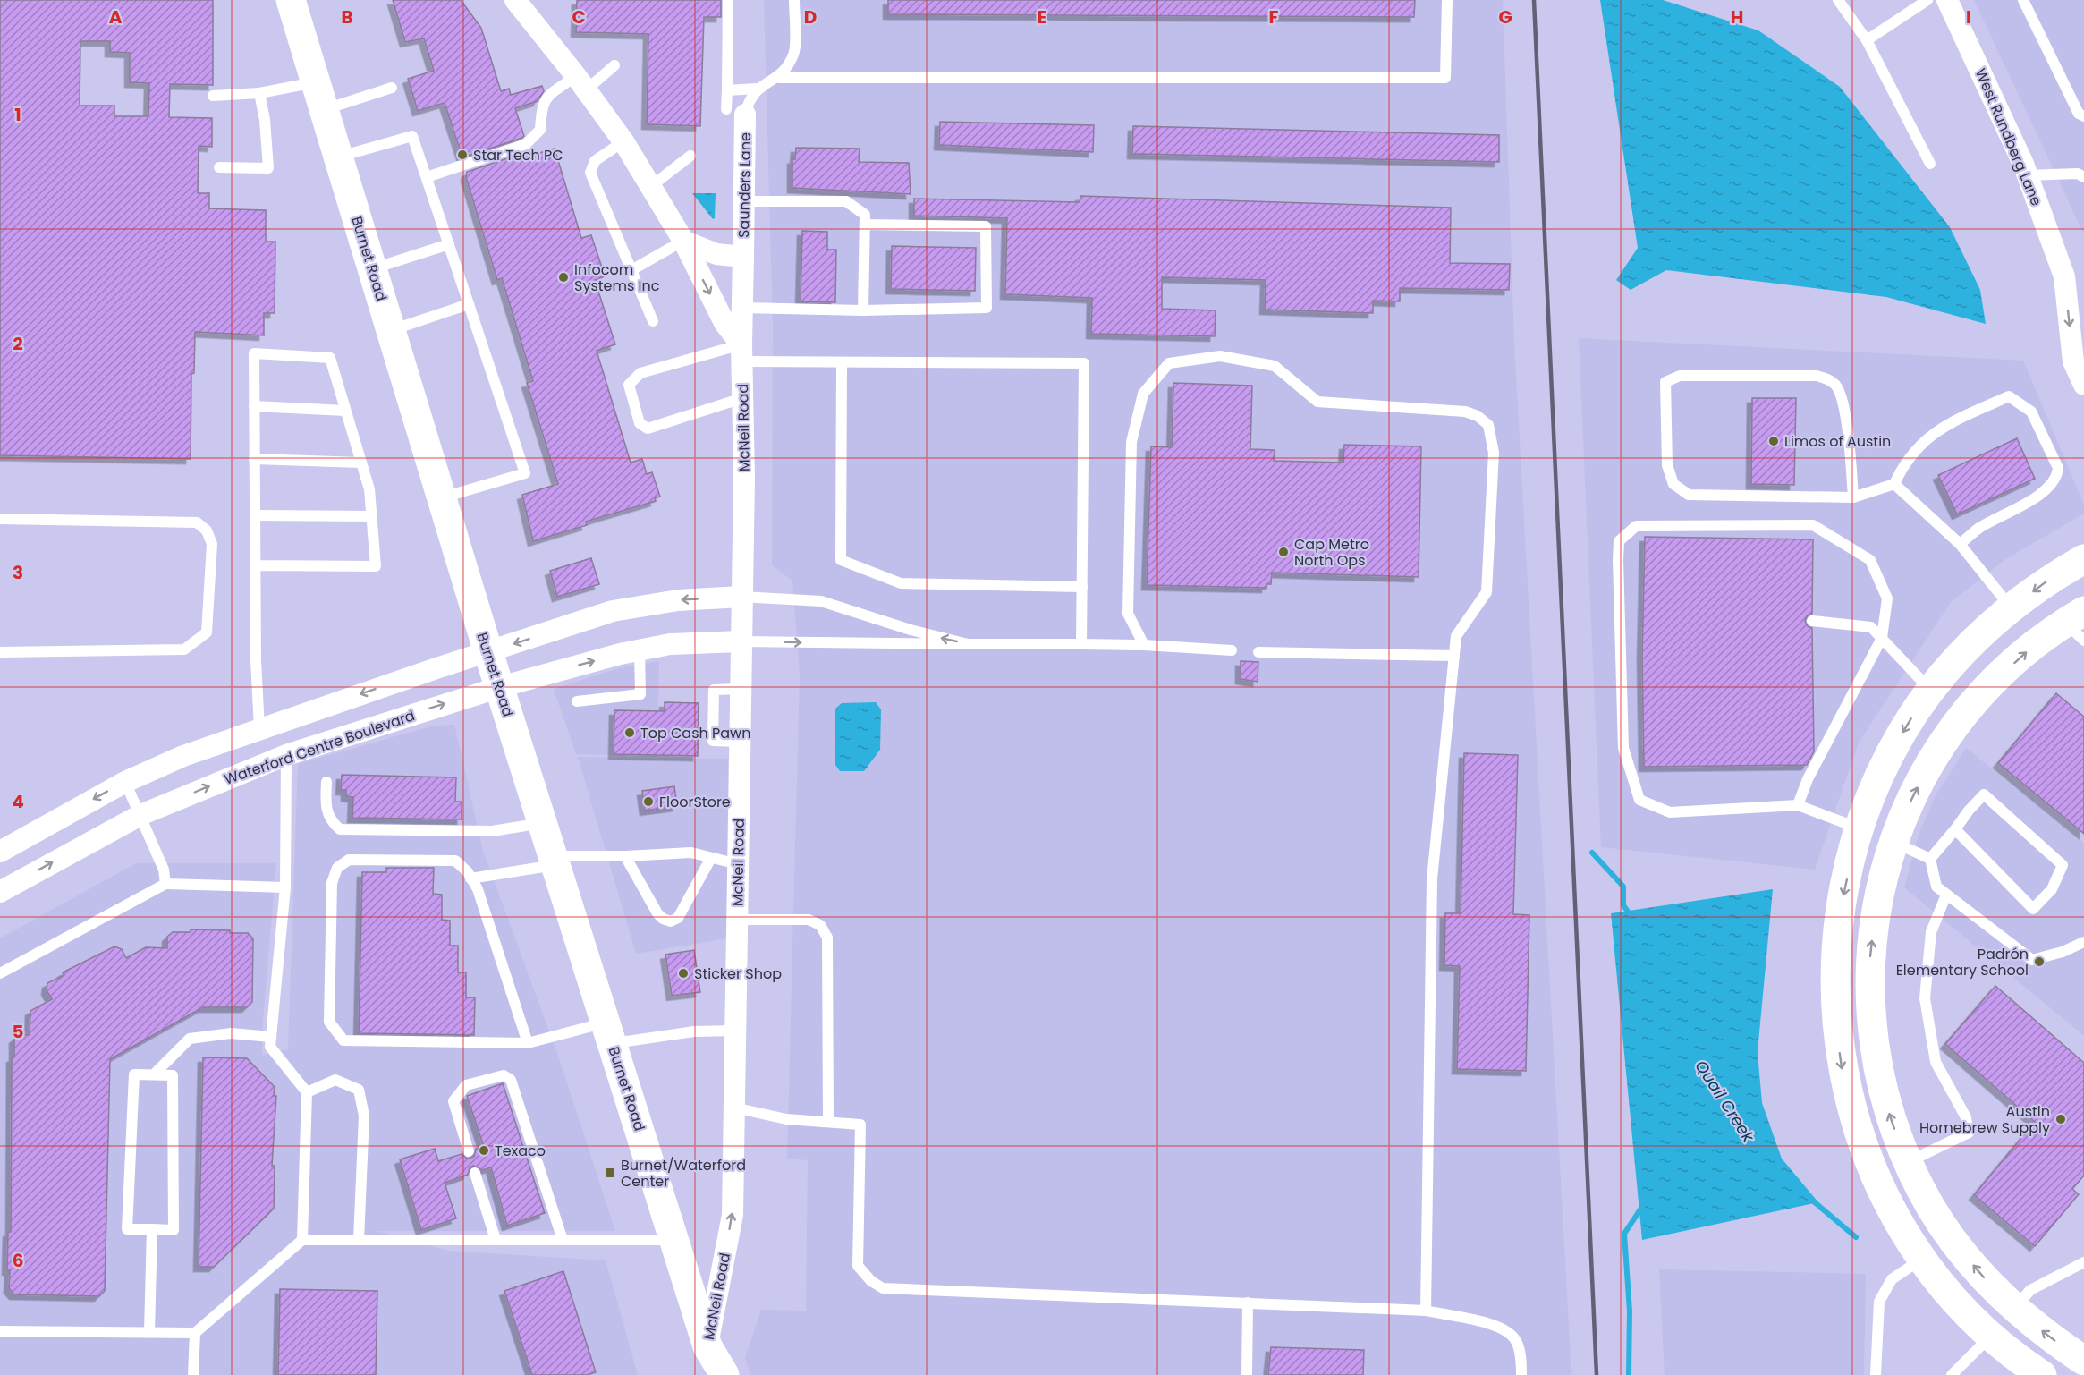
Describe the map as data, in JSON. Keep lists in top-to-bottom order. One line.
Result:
{"streets":{"main road":["Burnet Road"],"street":["West Rundberg Lane","Saunders Lane","McNeil Road","Waterford Centre Boulevard"]},"crossings":[["Saunders Lane","McNeil Road"],["Burnet Road","McNeil Road"],["Burnet Road","Waterford Centre Boulevard"],["McNeil Road","Waterford Centre Boulevard"]],"water":["Quail Creek"],"places":{"other":["Star Tech PC","Infocom Systems Inc","Limos of Austin","Cap Metro North Ops","Top Cash Pawn","FloorStore","Padrón Elementary School","Sticker Shop","Austin Homebrew Supply","Texaco"],"transit":["Burnet/Waterford Center"]},"grid":{"columns":["A","B","C","D","E","F","G","H","I"],"rows":["1","2","3","4","5","6"]}}
